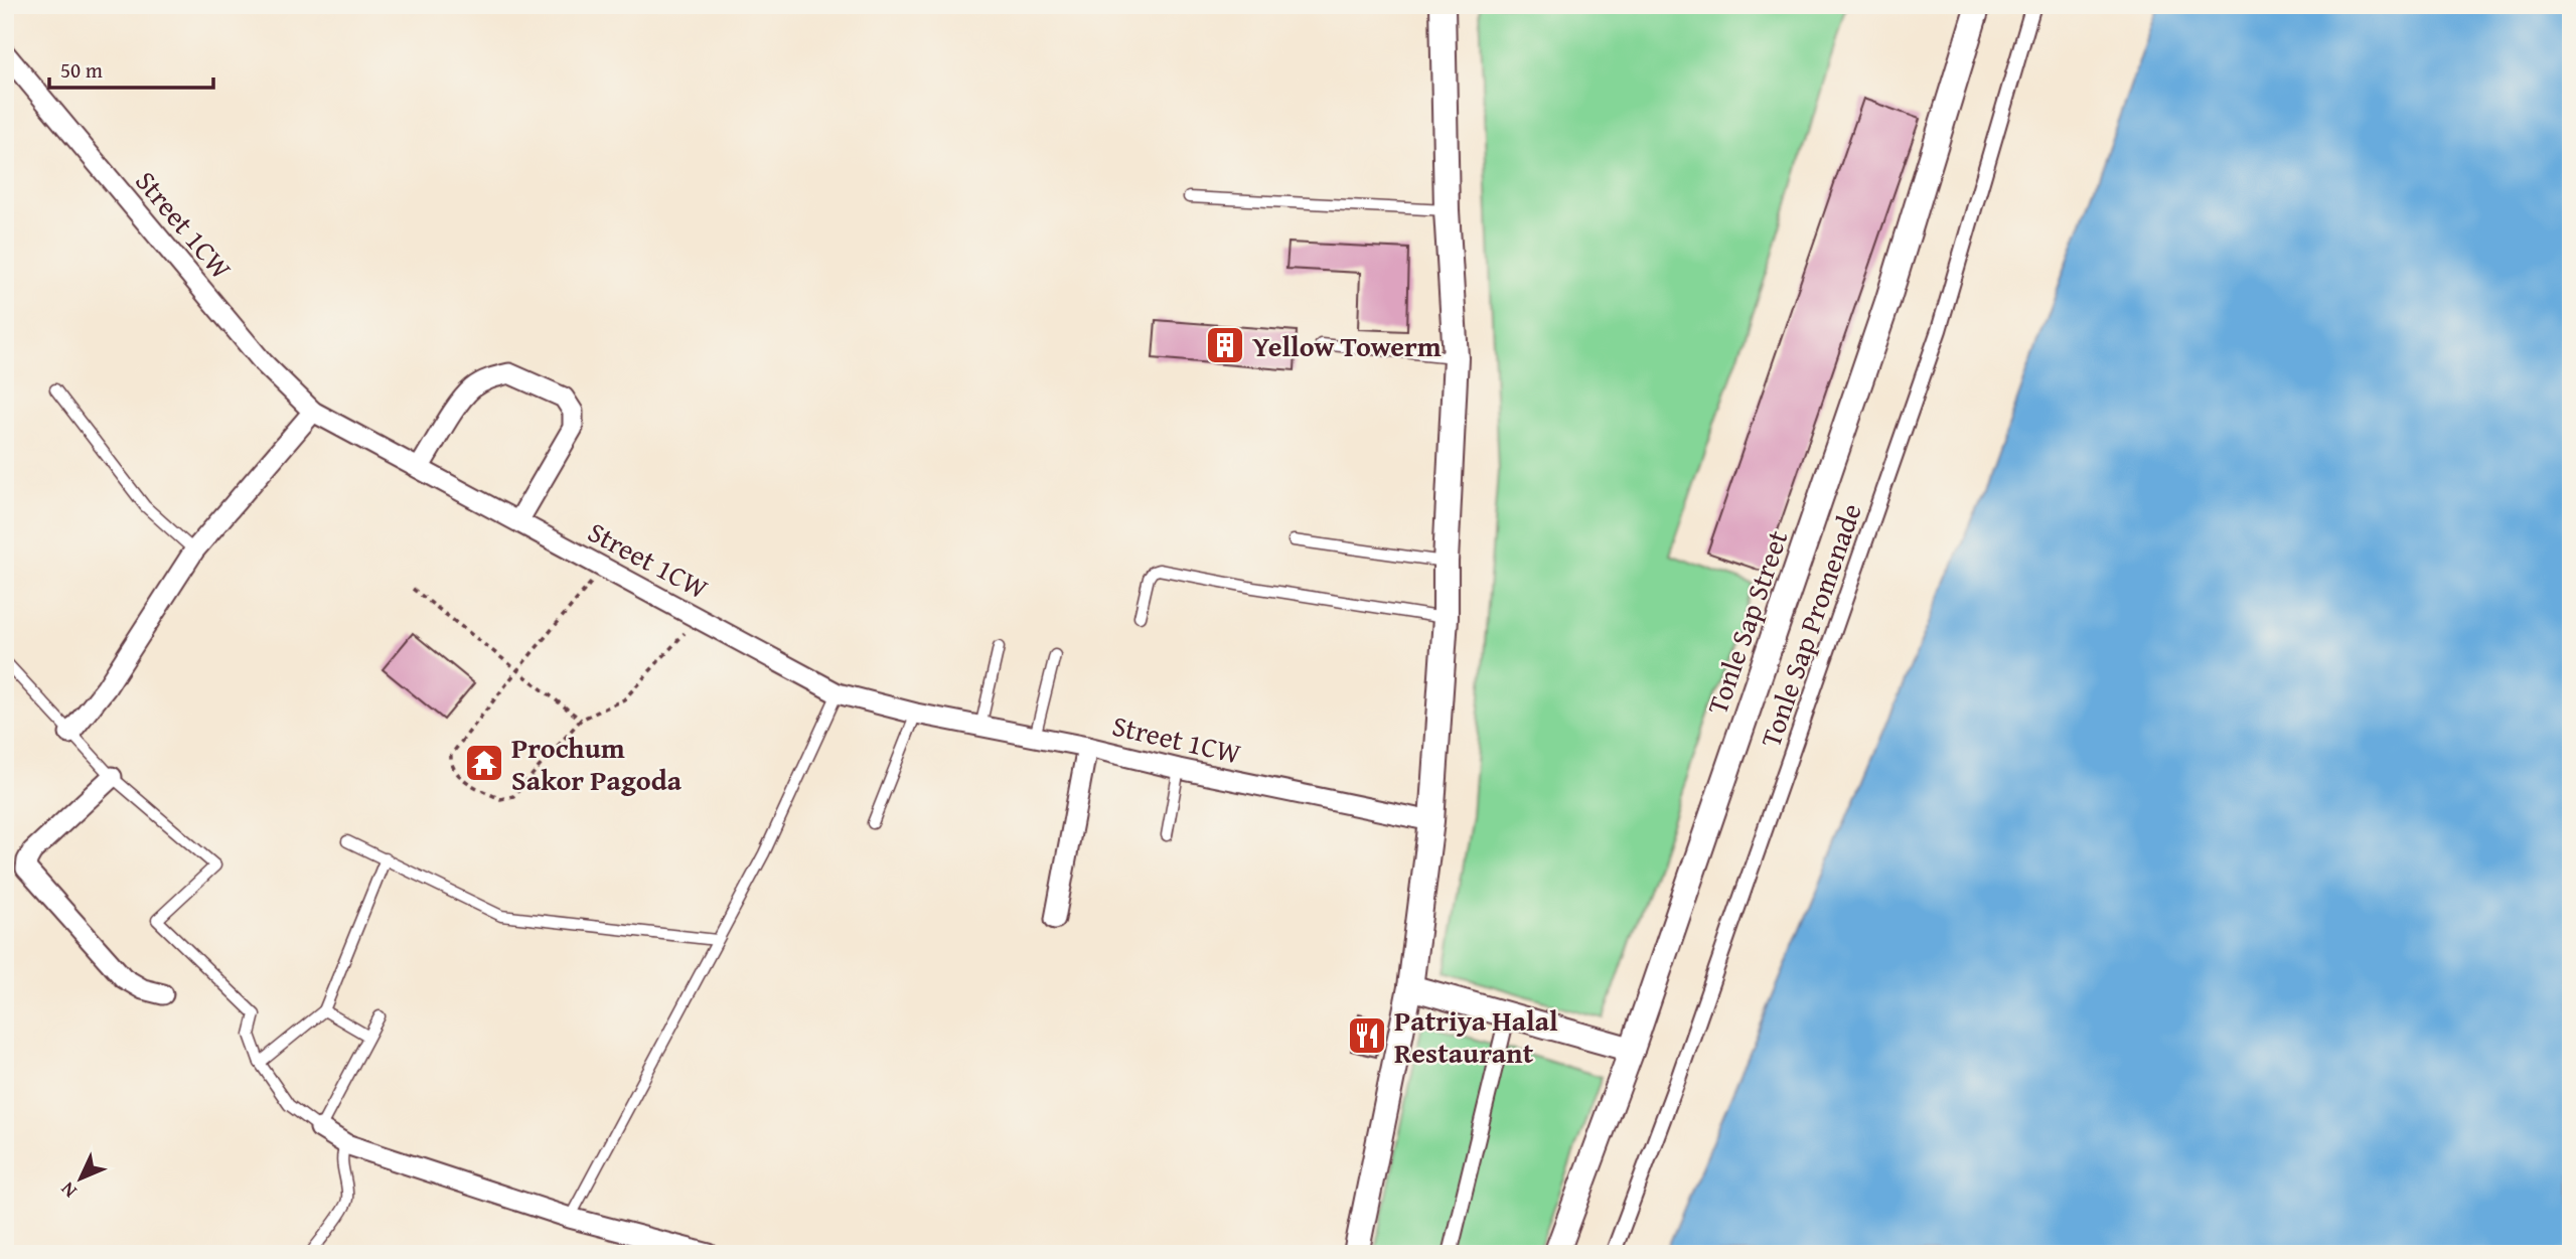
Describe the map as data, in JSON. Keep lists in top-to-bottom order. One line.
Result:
{"streets":{"street":["Street 1CW","Tonle Sap Street","Tonle Sap Promenade"]},"places":{"building":["Yellow Towerm"],"temple":["Prochum Sakor Pagoda"],"restaurant":["Patriya Halal Restaurant"]},"scale_bar":"50 m","north":"bottom left"}
